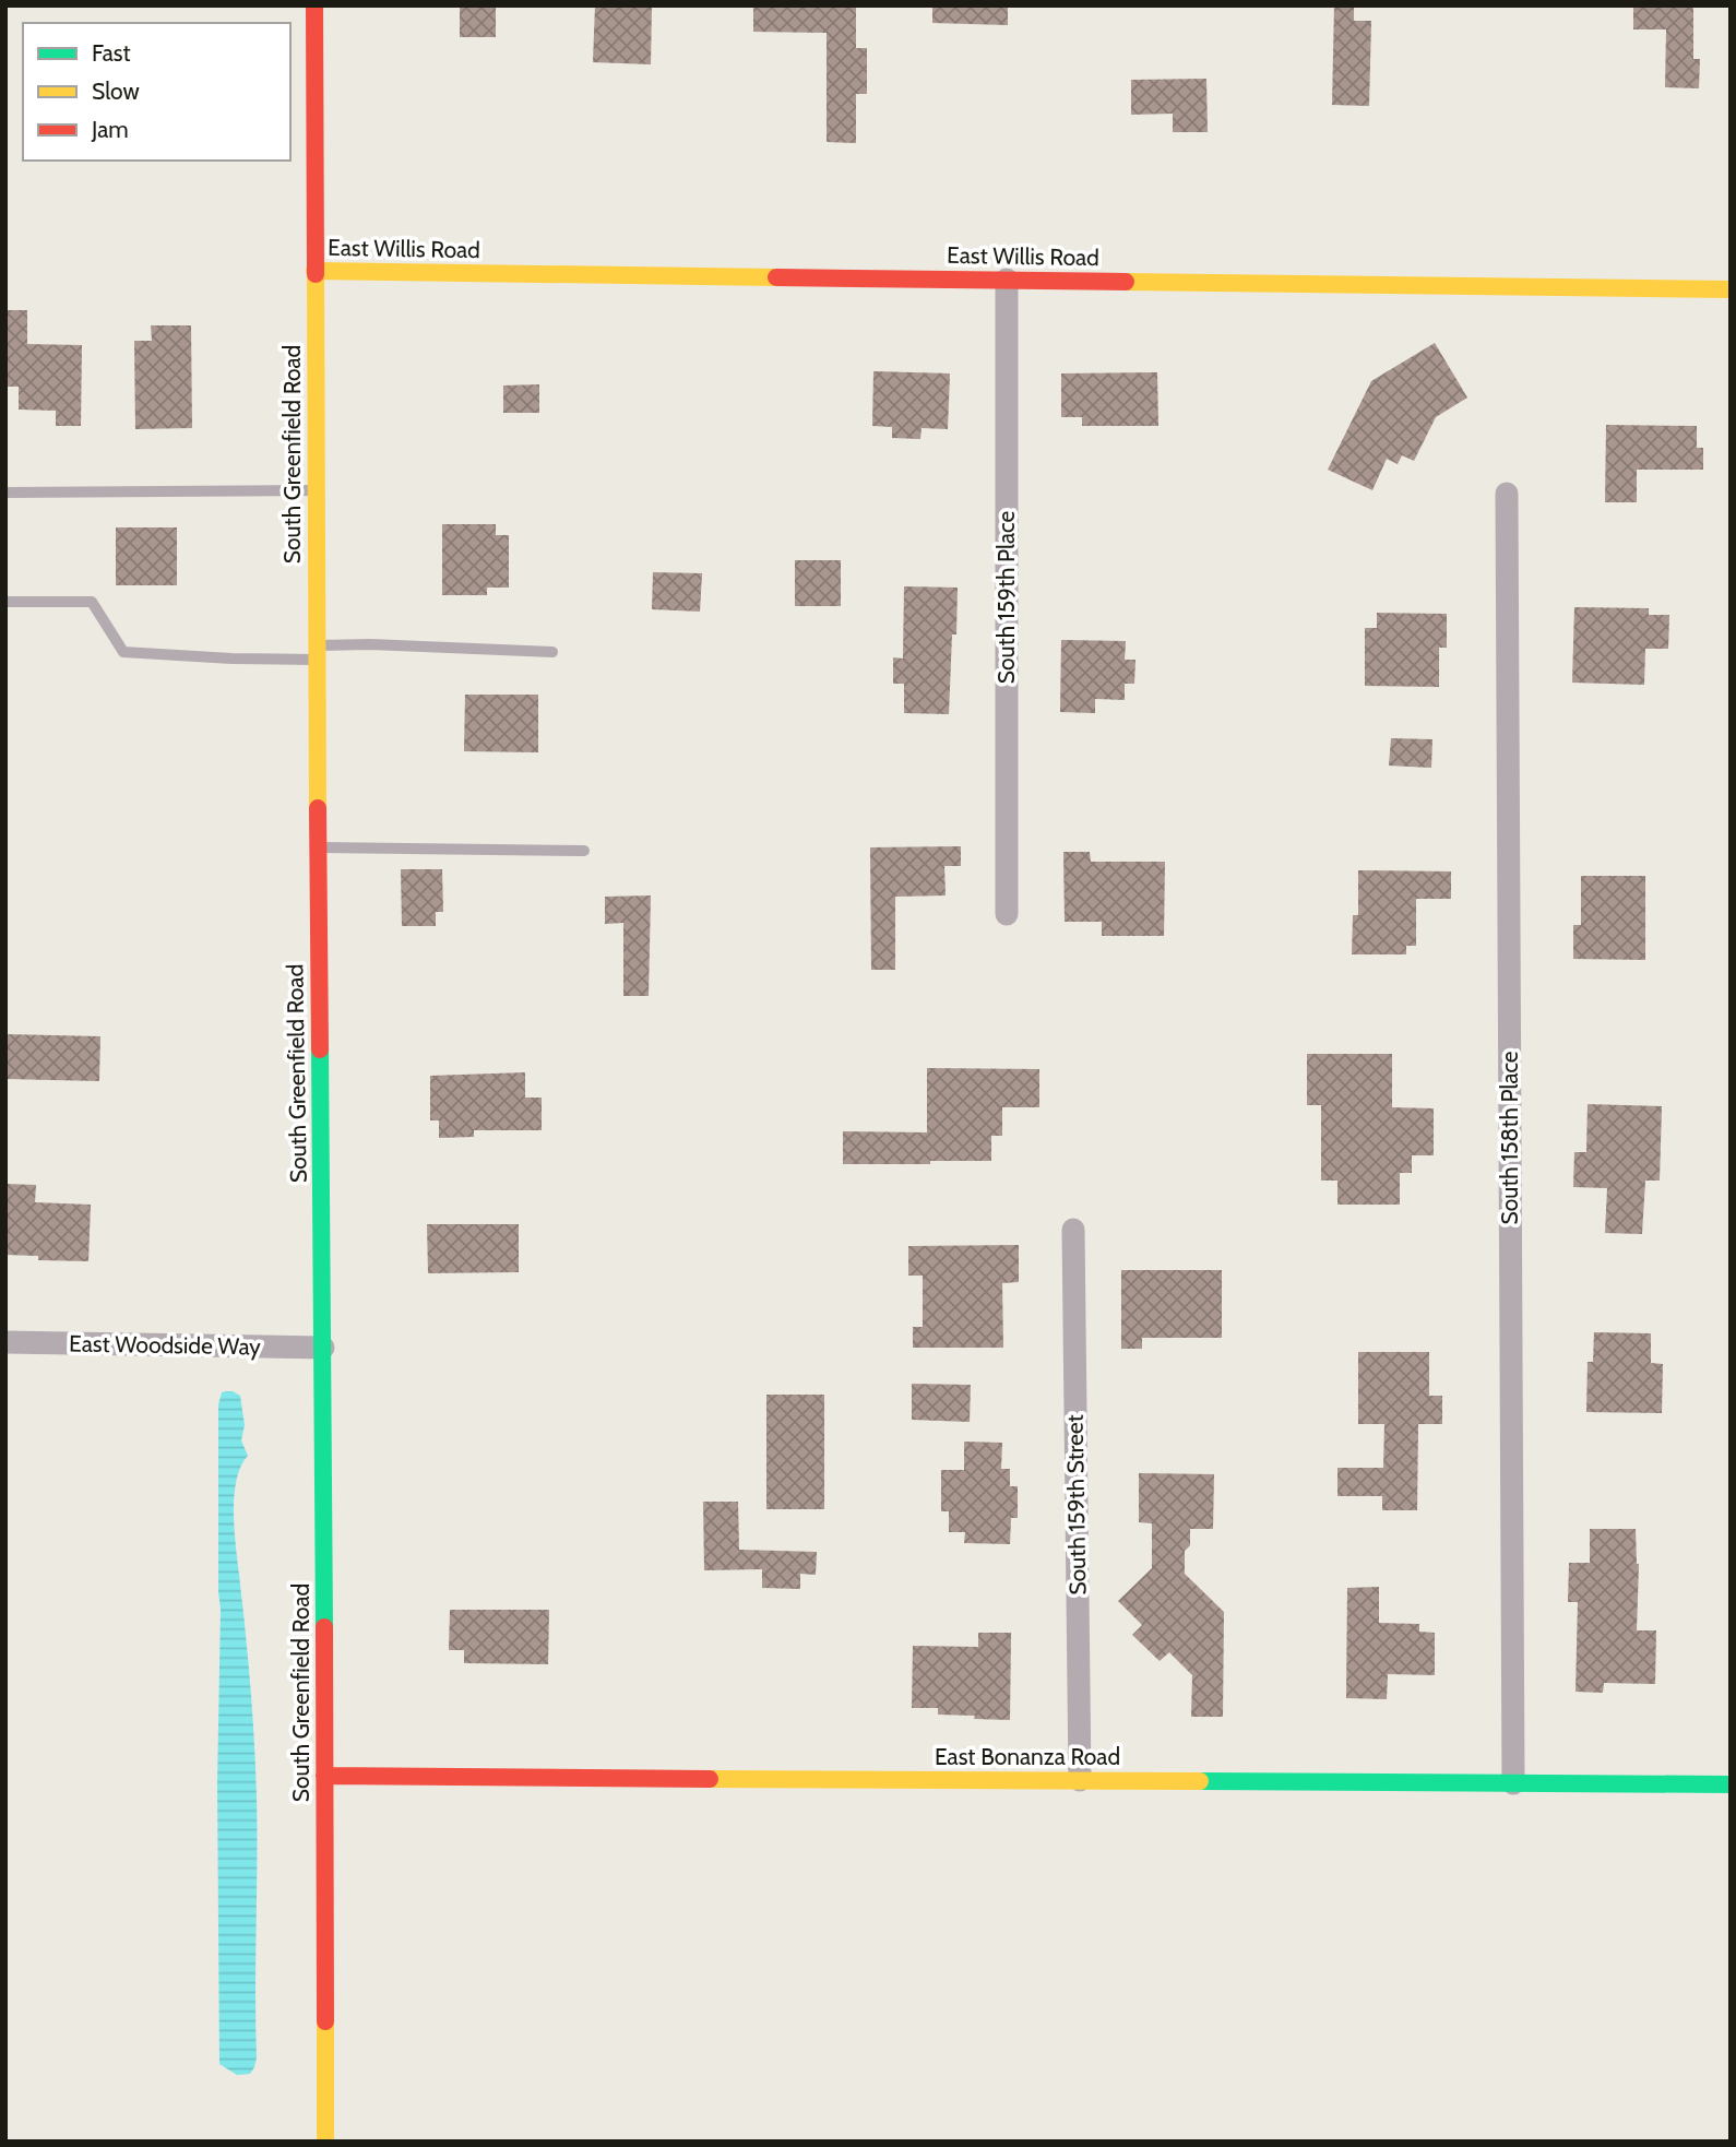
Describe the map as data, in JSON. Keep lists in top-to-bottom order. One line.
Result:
{"streets":{"street":["East Willis Road","South Greenfield Road","South 159th Place","South 158th Place","East Woodside Way","South 159th Street","East Bonanza Road"]},"crossings":[["East Willis Road","South Greenfield Road"],["East Willis Road","South 159th Place"],["South Greenfield Road","East Woodside Way"],["South Greenfield Road","East Bonanza Road"],["South 158th Place","East Bonanza Road"],["South 159th Street","East Bonanza Road"]],"legend":["Fast","Slow","Jam"]}
